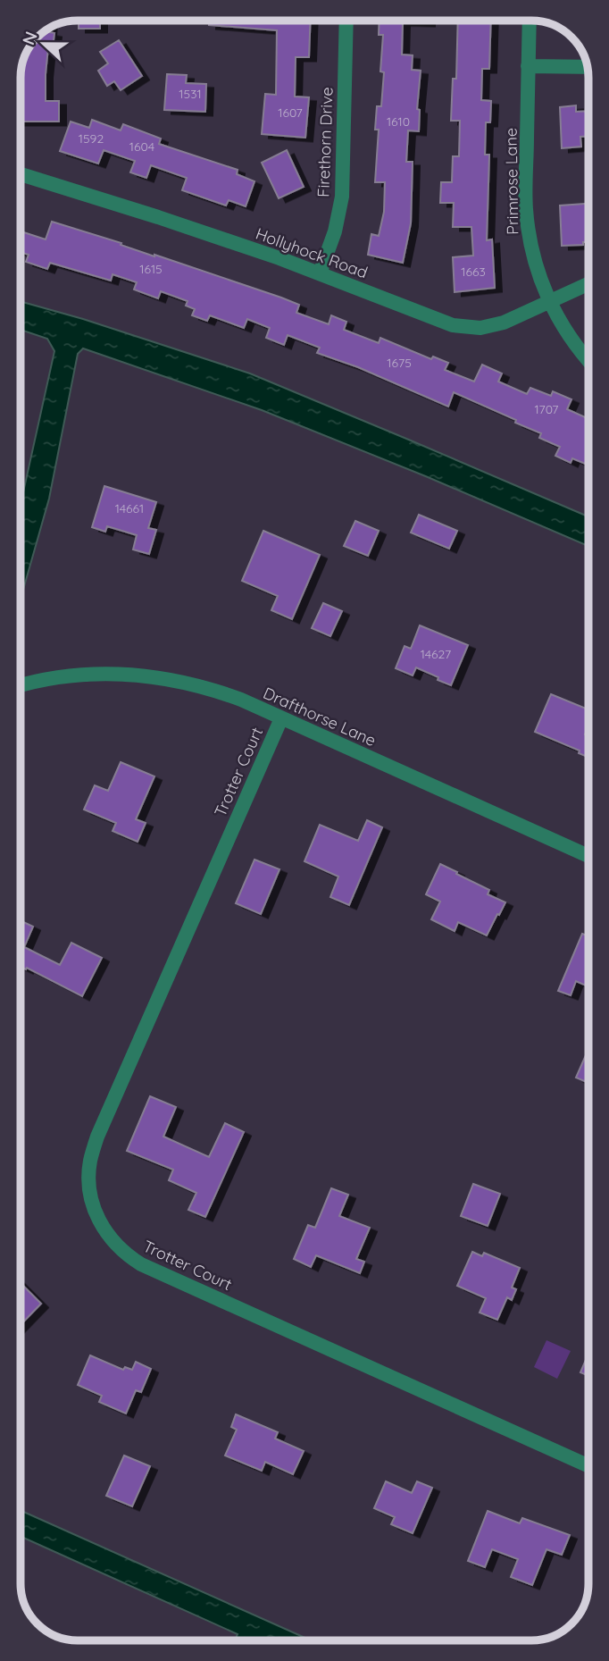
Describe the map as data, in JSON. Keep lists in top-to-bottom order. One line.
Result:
{"streets":{"street":["Firethorn Drive","Primrose Lane","Hollyhock Road","Drafthorse Lane","Trotter Court"]},"crossings":[["Firethorn Drive","Hollyhock Road"],["Primrose Lane","Hollyhock Road"],["Drafthorse Lane","Trotter Court"]],"house_numbers":["1531","1607","1610","1592","1604","1615","1663","1675","1707","14661","14627"],"north":"left"}
